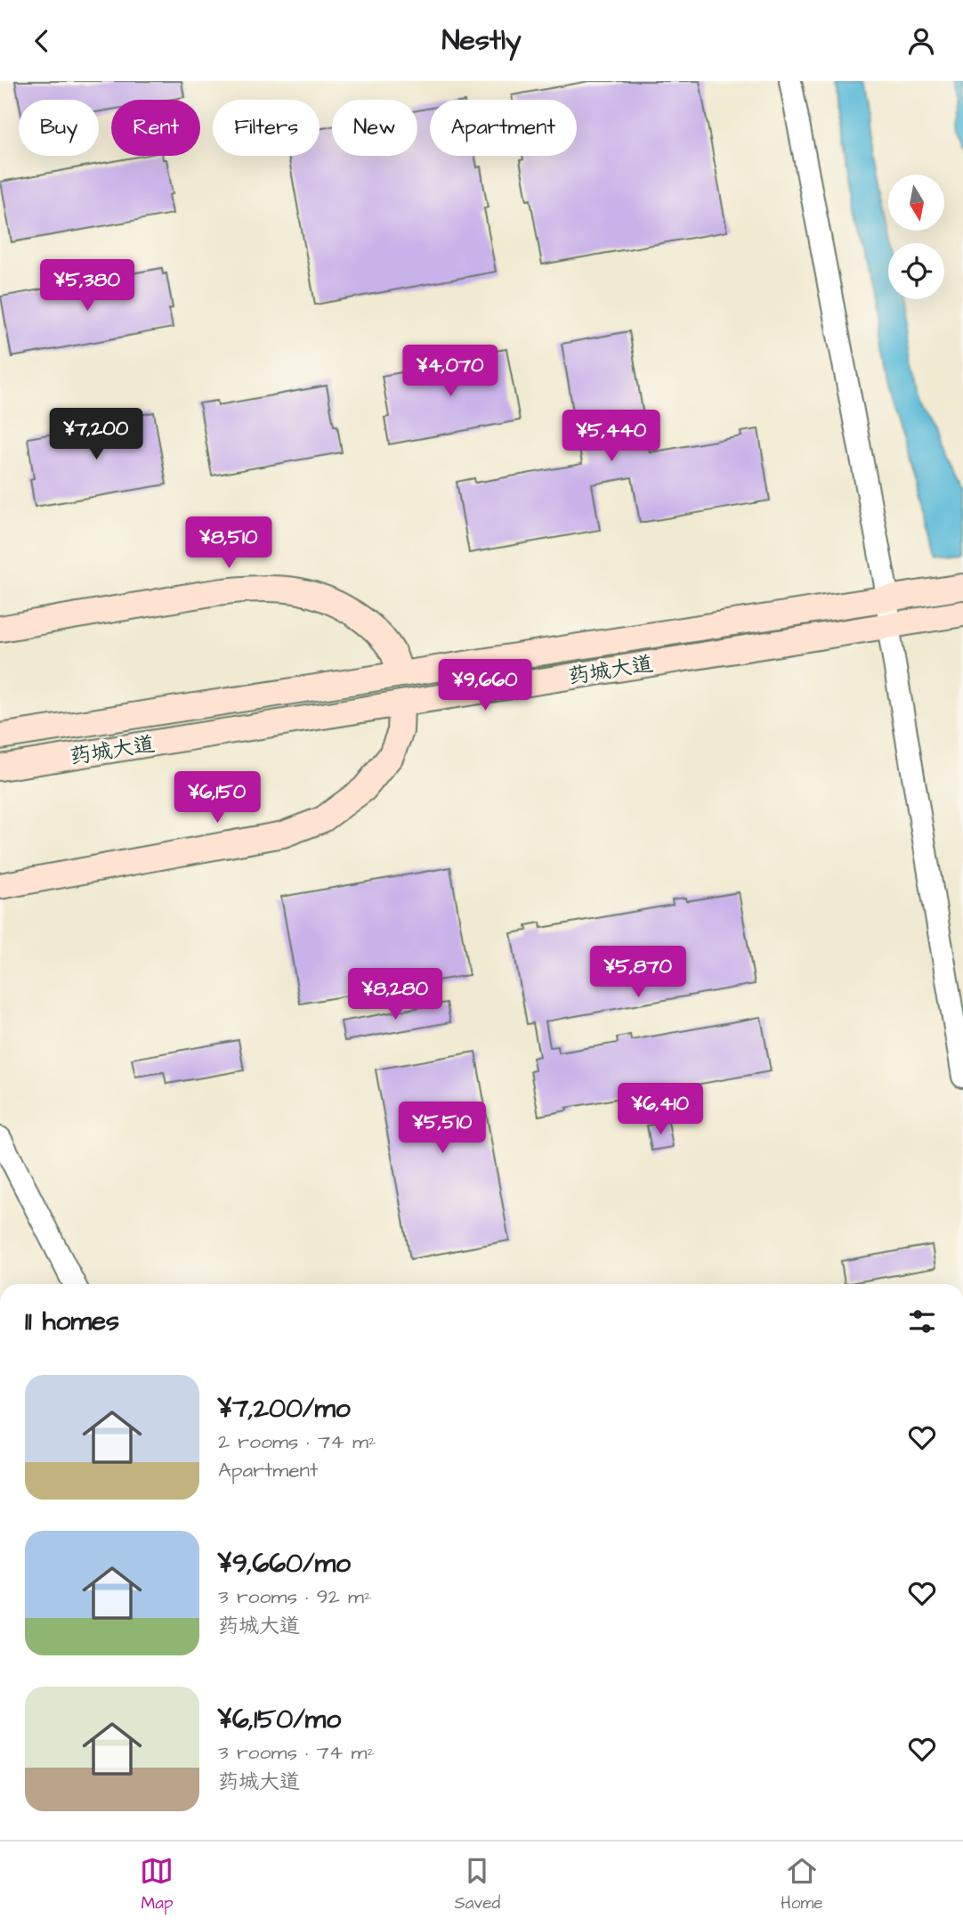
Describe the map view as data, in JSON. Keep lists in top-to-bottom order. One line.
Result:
{"streets":{"main road":["药城大道"]},"north":"bottom","page":{"header":"Nestly","chip":["Buy","Rent","Filters","New","Apartment"],"price":["¥5,380","¥4,070","¥7,200","¥5,440","¥8,510","¥9,660","¥6,150","¥5,870","¥8,280","¥6,410","¥5,510"],"heading":"11 homes","list":[{"name":"¥7,200/mo","note":"2 rooms · 74 m² · Apartment"},{"name":"¥9,660/mo","note":"3 rooms · 92 m² · 药城大道"},{"name":"¥6,150/mo","note":"3 rooms · 74 m² · 药城大道"}],"tabs":["Map","Saved","Home"]}}
